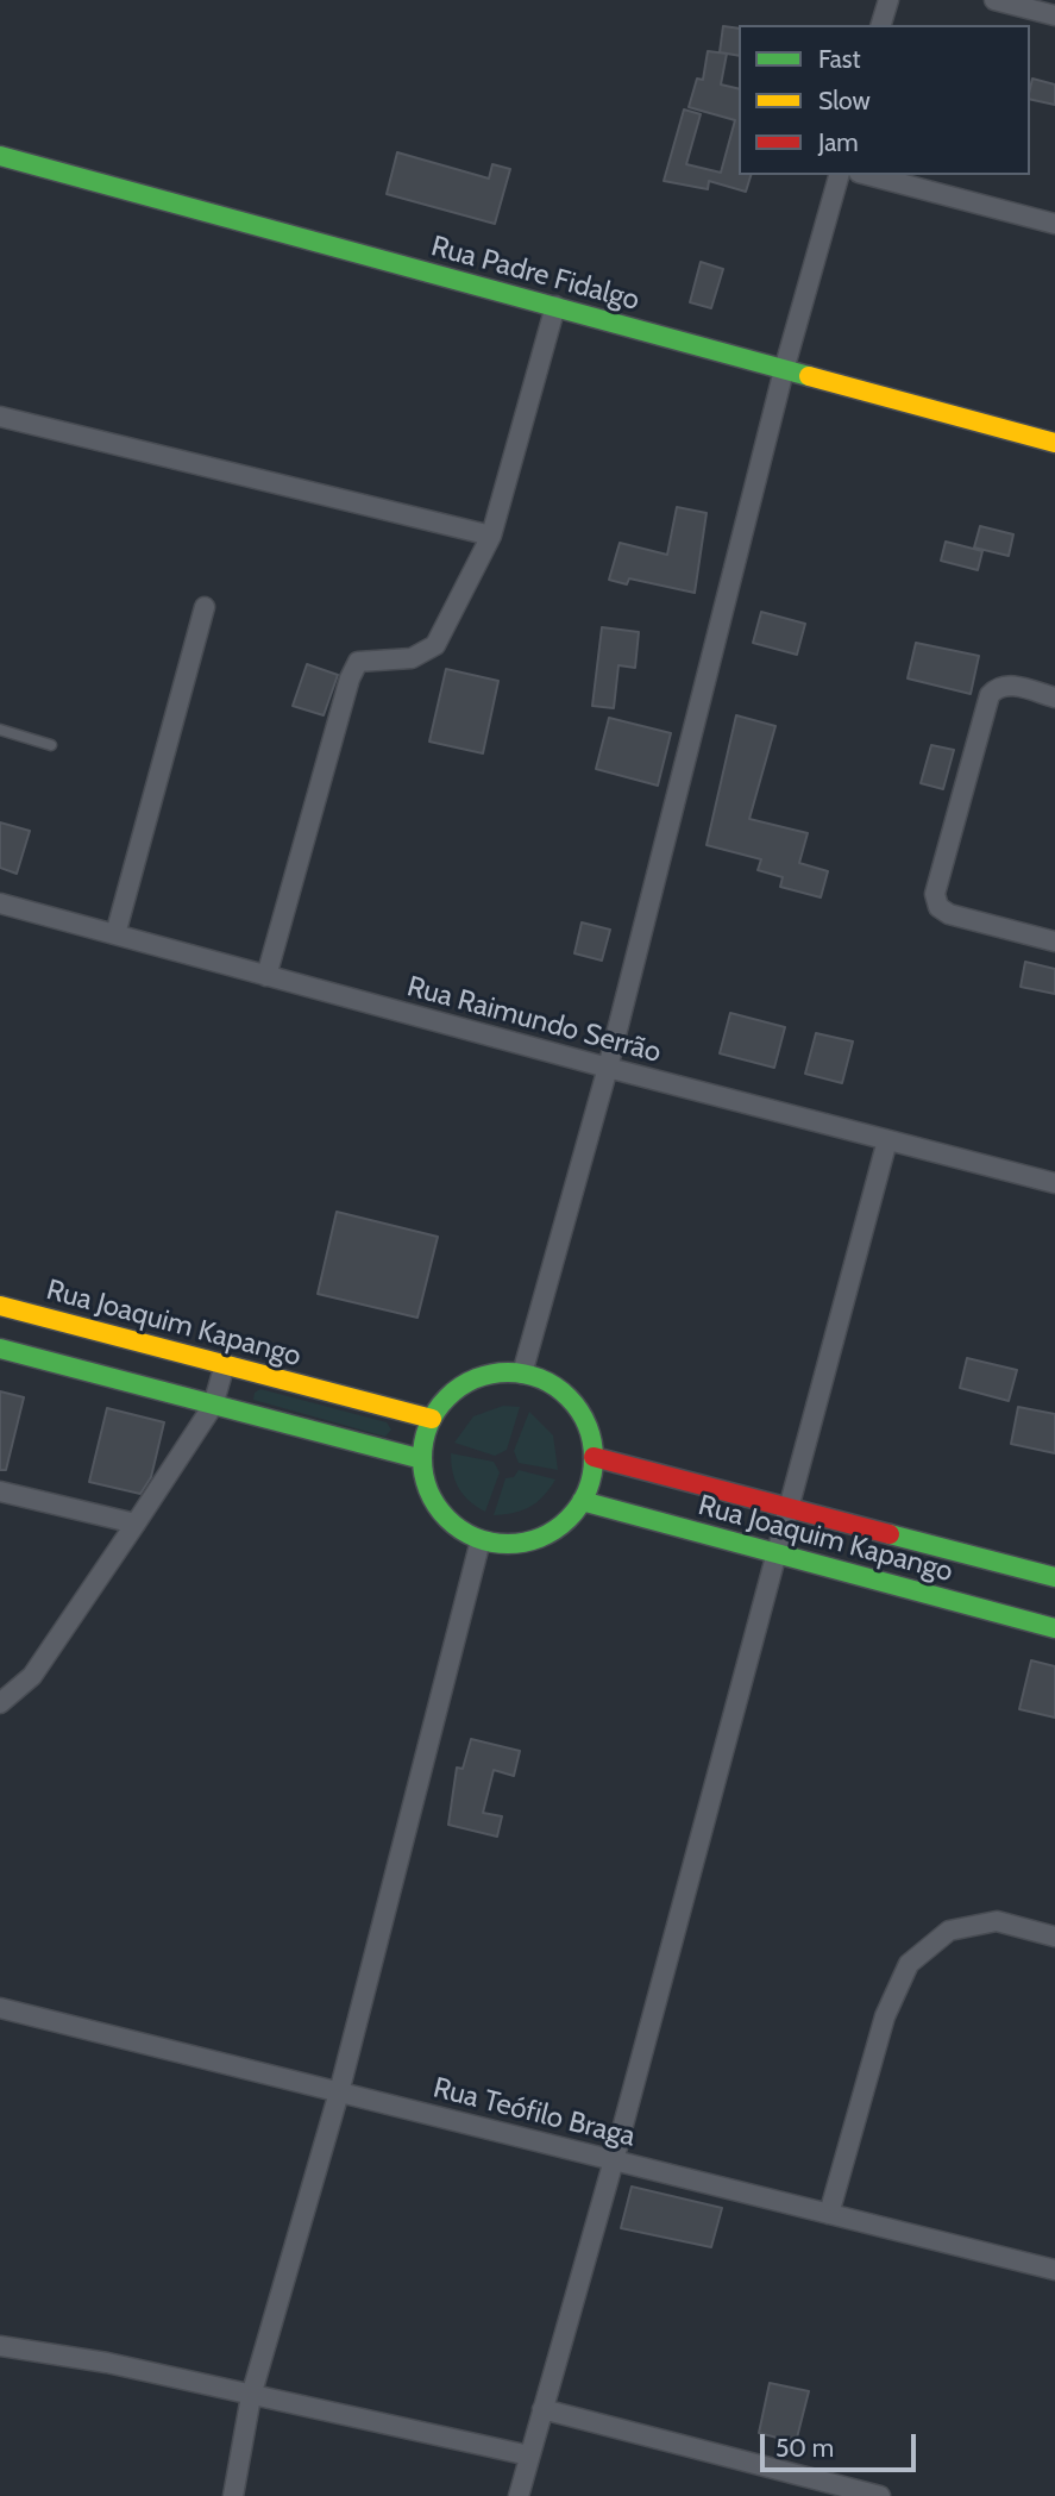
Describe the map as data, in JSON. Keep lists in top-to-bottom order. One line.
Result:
{"streets":{"main road":["Rua Padre Fidalgo","Rua Joaquim Kapango"],"street":["Rua Raimundo Serrão","Rua Teófilo Braga"]},"legend":["Fast","Slow","Jam"],"scale_bar":"50 m"}
